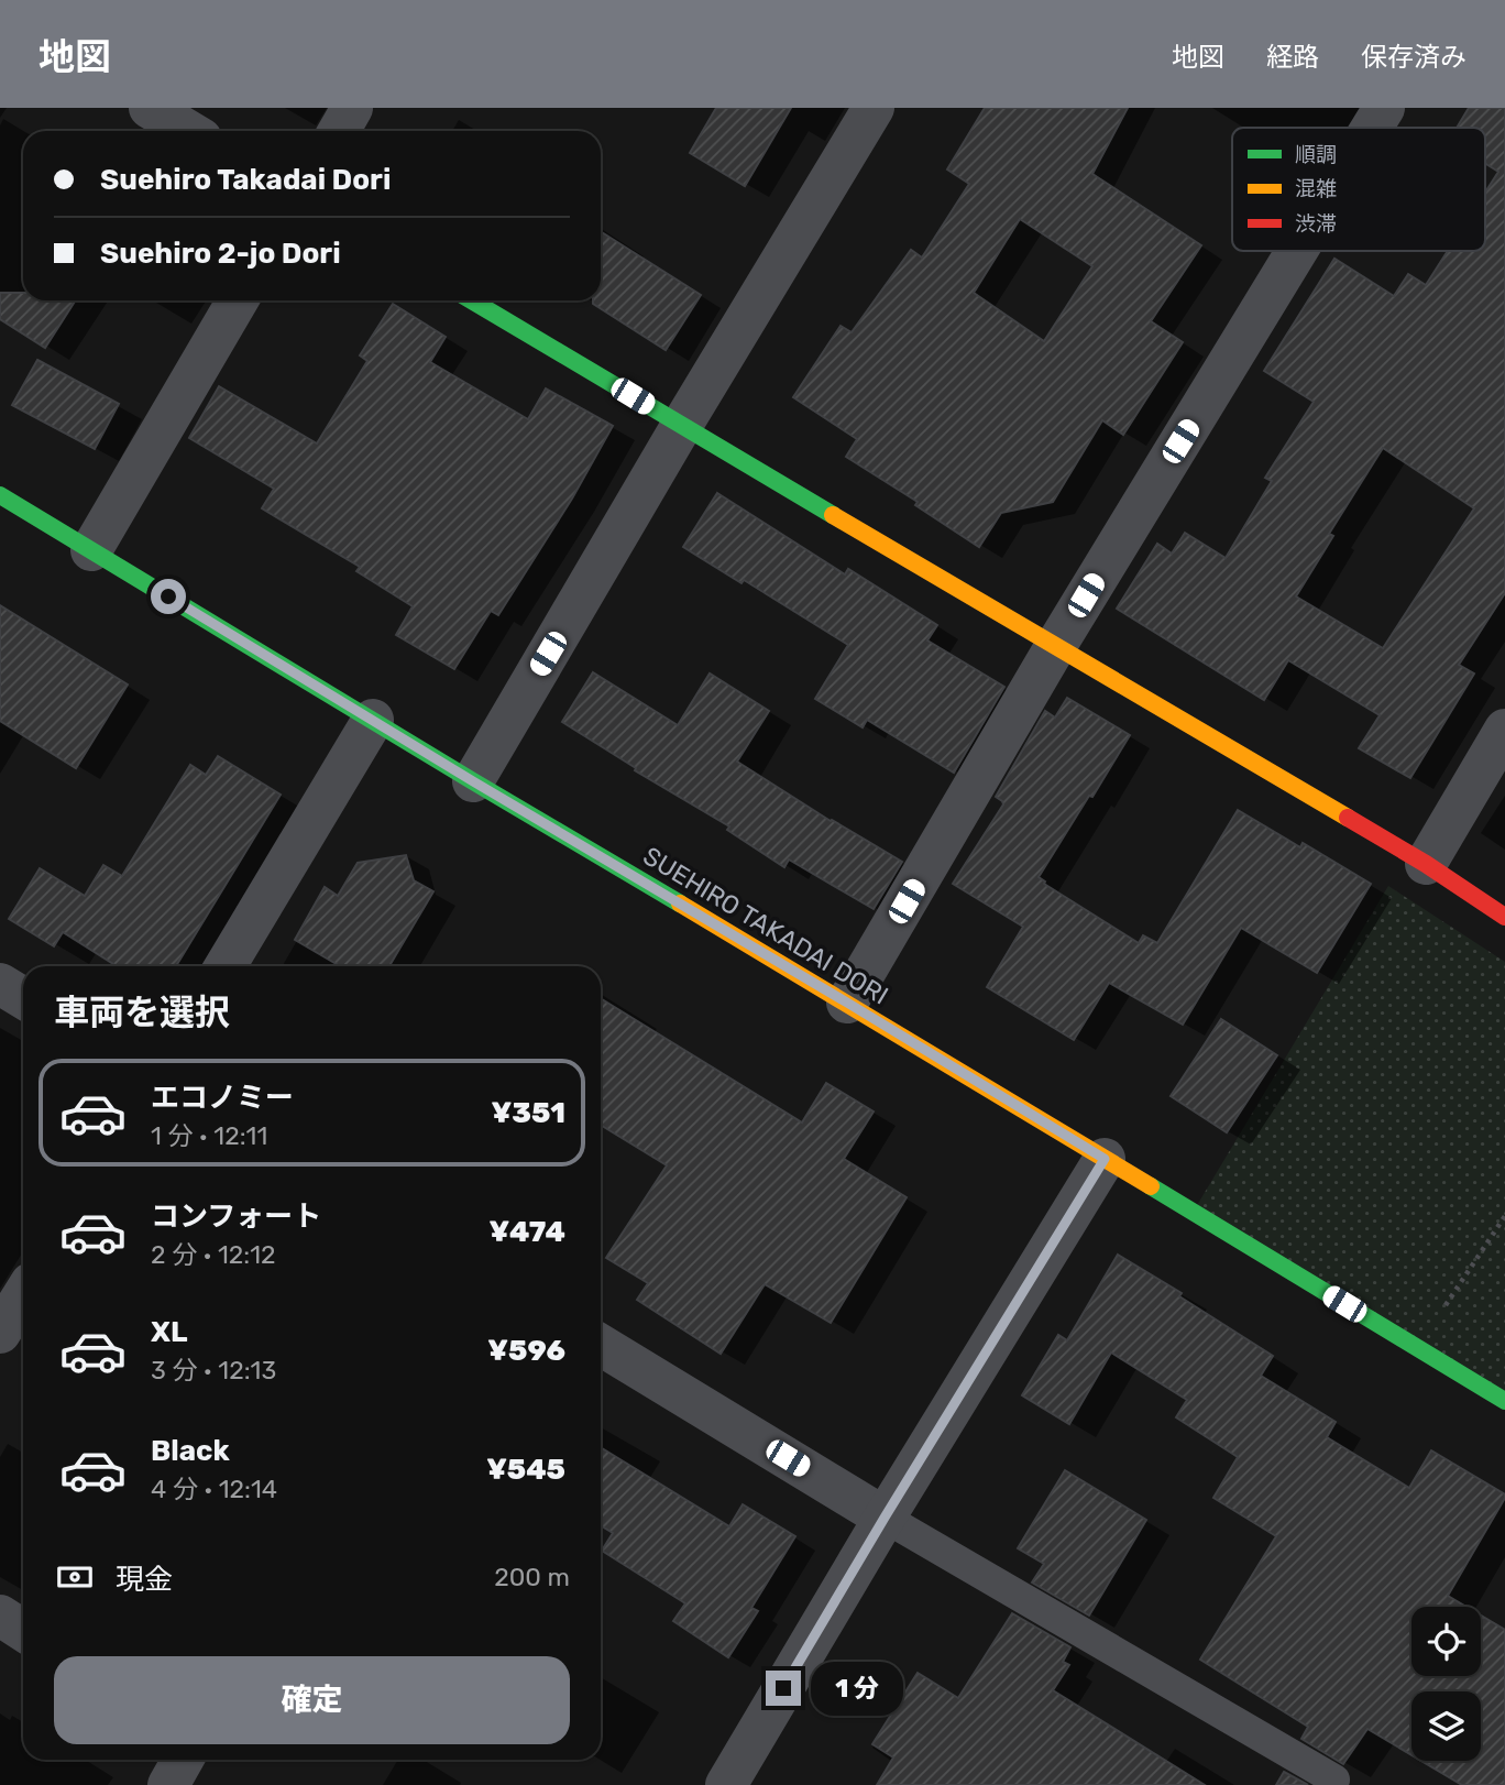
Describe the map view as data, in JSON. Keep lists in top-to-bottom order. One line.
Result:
{"streets":{"street":["SUEHIRO TAKADAI DORI"]},"legend":["順調","混雑","渋滞"],"page":{"header":"地図","nav":["地図","経路","保存済み"],"banner":["Suehiro Takadai Dori","Suehiro 2-jo Dori"],"heading":"車両を選択","list":[{"name":"エコノミー","note":"1 分 · 12:11","value":"¥351"},{"name":"コンフォート","note":"2 分 · 12:12","value":"¥474"},{"name":"XL","note":"3 分 · 12:13","value":"¥596"},{"name":"Black","note":"4 分 · 12:14","value":"¥545"}],"pay":["現金","200 m"],"buttons":"確定","bubble":"1 分"}}
